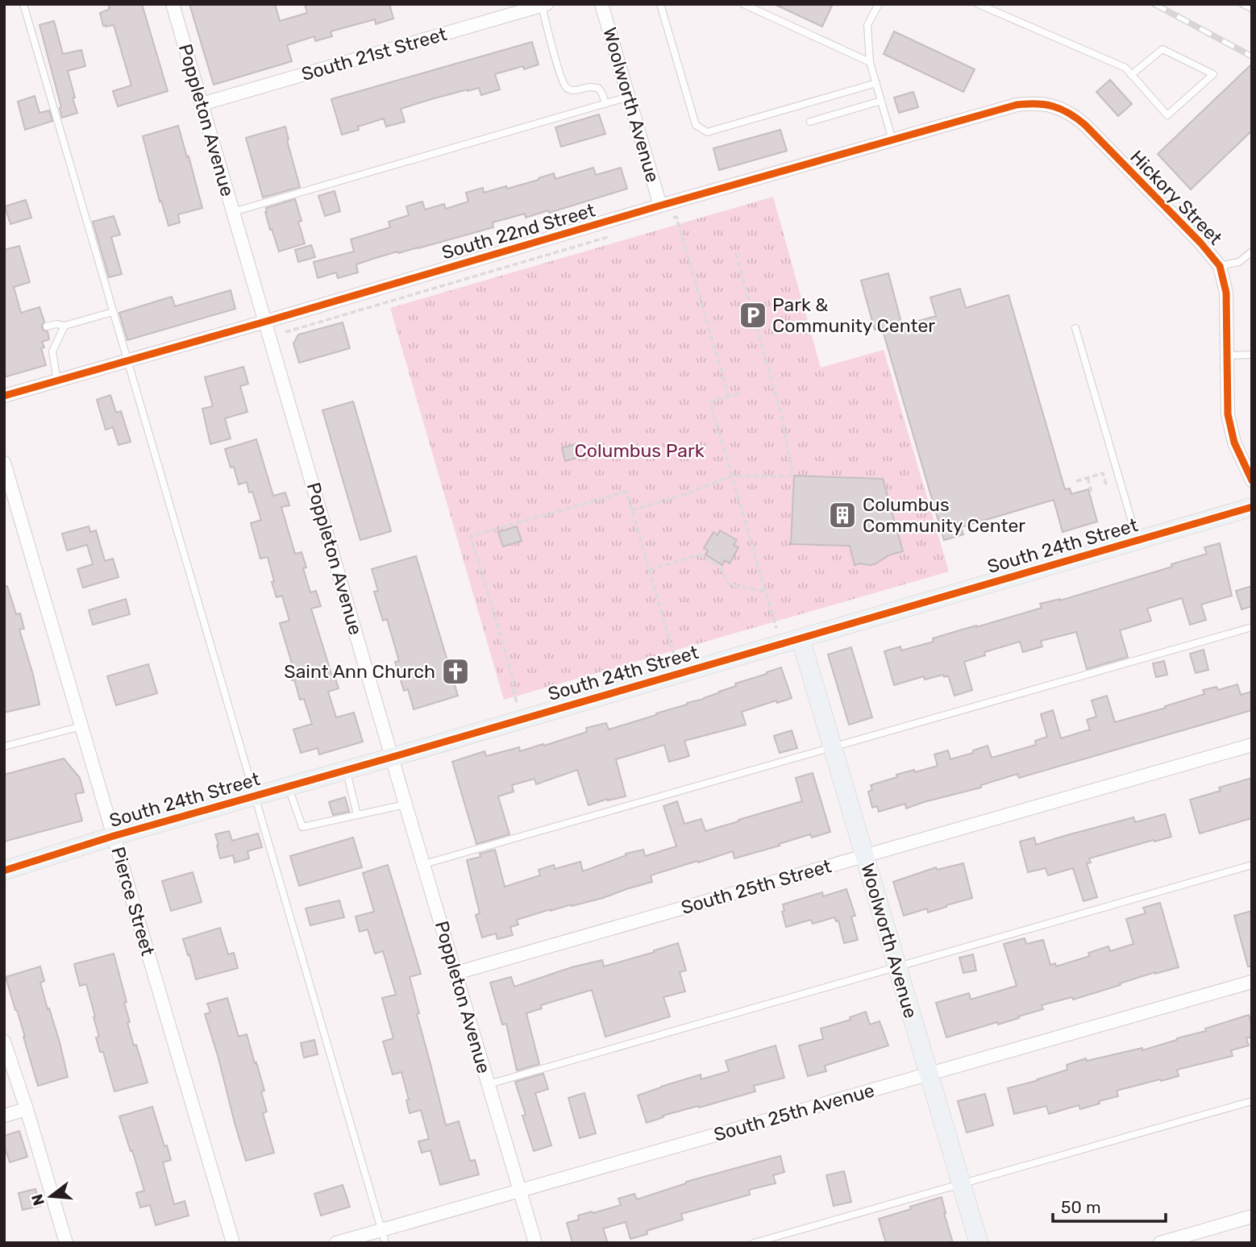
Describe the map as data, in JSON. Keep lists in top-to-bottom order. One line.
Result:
{"streets":{"main road":["Woolworth Avenue","South 24th Street"],"street":["South 21st Street","Poppleton Avenue","Hickory Street","South 22nd Street","South 25th Street","Pierce Street","South 25th Avenue"]},"crossings":[["South 21st Street","Poppleton Avenue"],["Woolworth Avenue","South 22nd Street"],["Woolworth Avenue","South 24th Street"],["Woolworth Avenue","South 25th Street"],["Woolworth Avenue","South 25th Avenue"],["Poppleton Avenue","South 22nd Street"],["Poppleton Avenue","South 24th Street"],["Poppleton Avenue","South 25th Street"],["Poppleton Avenue","South 25th Avenue"],["Hickory Street","South 22nd Street"],["South 24th Street","Pierce Street"]],"parks":["Columbus Park"],"places":{"parking":["Park & Community Center"],"building":["Columbus Community Center"],"church":["Saint Ann Church"]},"scale_bar":"50 m","north":"left"}
